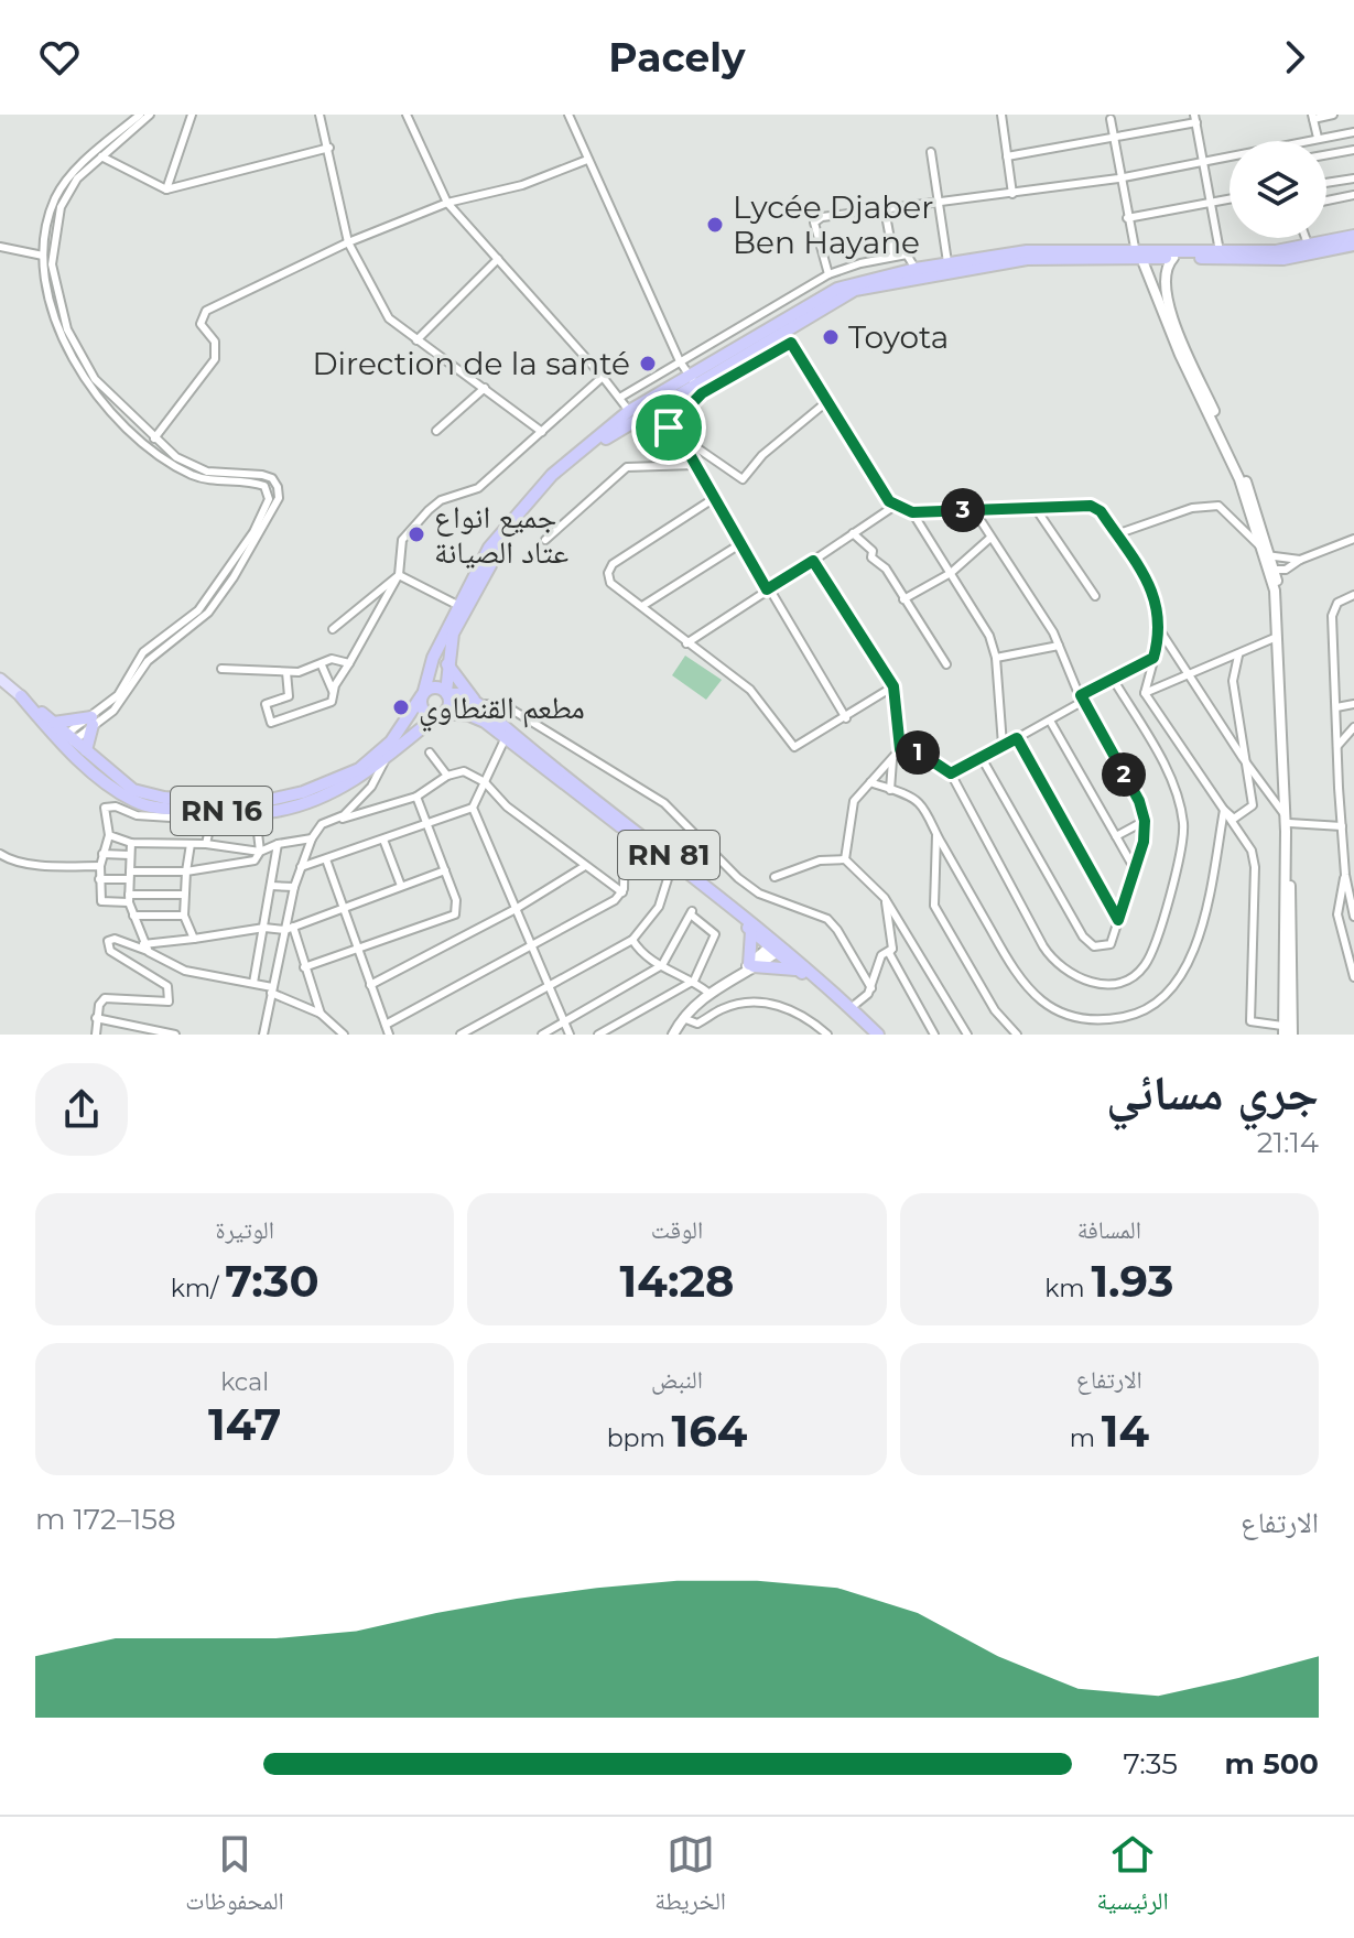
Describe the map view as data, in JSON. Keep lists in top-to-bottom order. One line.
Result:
{"streets":{"highway":["RN 16","RN 81"]},"crossings":[["RN 16","RN 81"]],"places":["Lycée Djaber Ben Hayane","Toyota","Direction de la santé","جميع انواع عتاد الصيانة","مطعم القنطاوي"],"page":{"header":"Pacely","pins":["3","1","2"],"heading":["جري مسائي","21:14"],"stats":[["المسافة","1.93 km"],["الوقت","14:28"],["الوتيرة","7:30 /km"],["الارتفاع","14 m"],["النبض","164 bpm"],["kcal","147"]],"chart":["الارتفاع","158–172 m"],"list":[{"name":"500 m","note":"7:35"}],"tabs":["الرئيسية","الخريطة","المحفوظات"]}}
